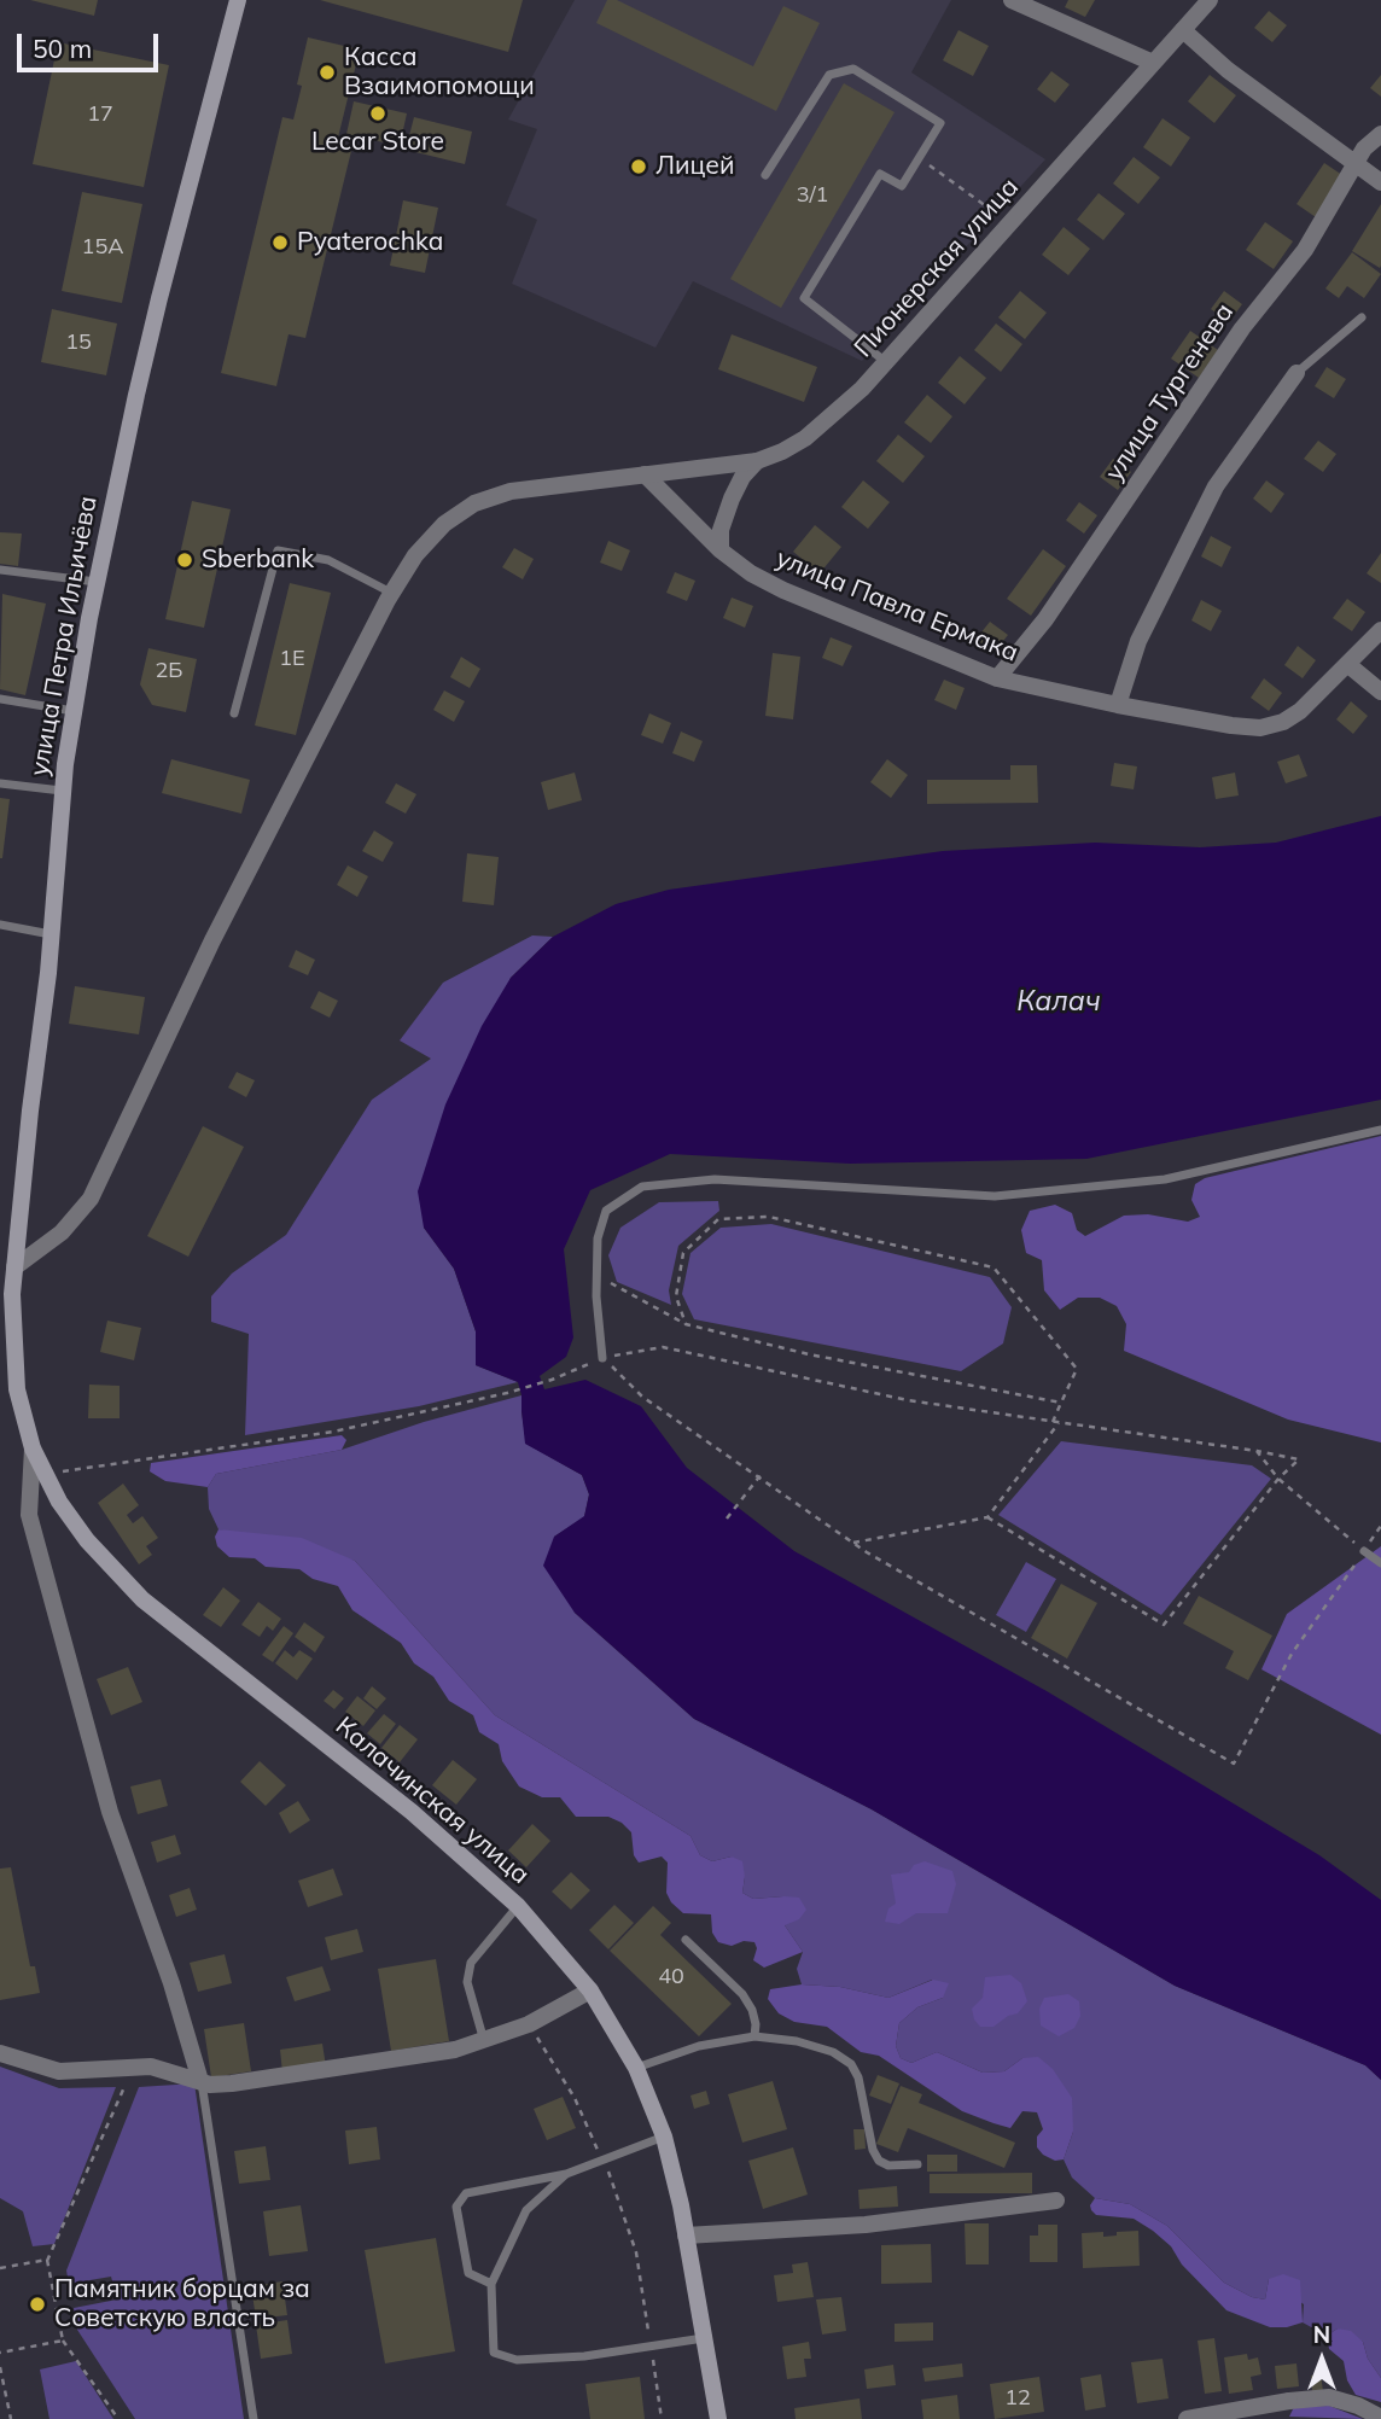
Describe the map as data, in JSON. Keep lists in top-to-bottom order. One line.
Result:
{"streets":{"main road":["улица Петра Ильичёва","Калачинская улица"],"street":["Пионерская улица","улица Тургенева","улица Павла Ермака"]},"crossings":[["Пионерская улица","улица Павла Ермака"],["Пионерская улица","улица Петра Ильичёва"],["улица Тургенева","улица Павла Ермака"],["улица Петра Ильичёва","Калачинская улица"]],"water":["Калач"],"places":["Касса Взаимопомощи","Lecar Store","Лицей","Pyaterochka","Sberbank","Памятник борцам за Советскую власть"],"house_numbers":["17","3/1","15А","15","1Е","2Б","40","12"],"scale_bar":"50 m","north":"top"}
